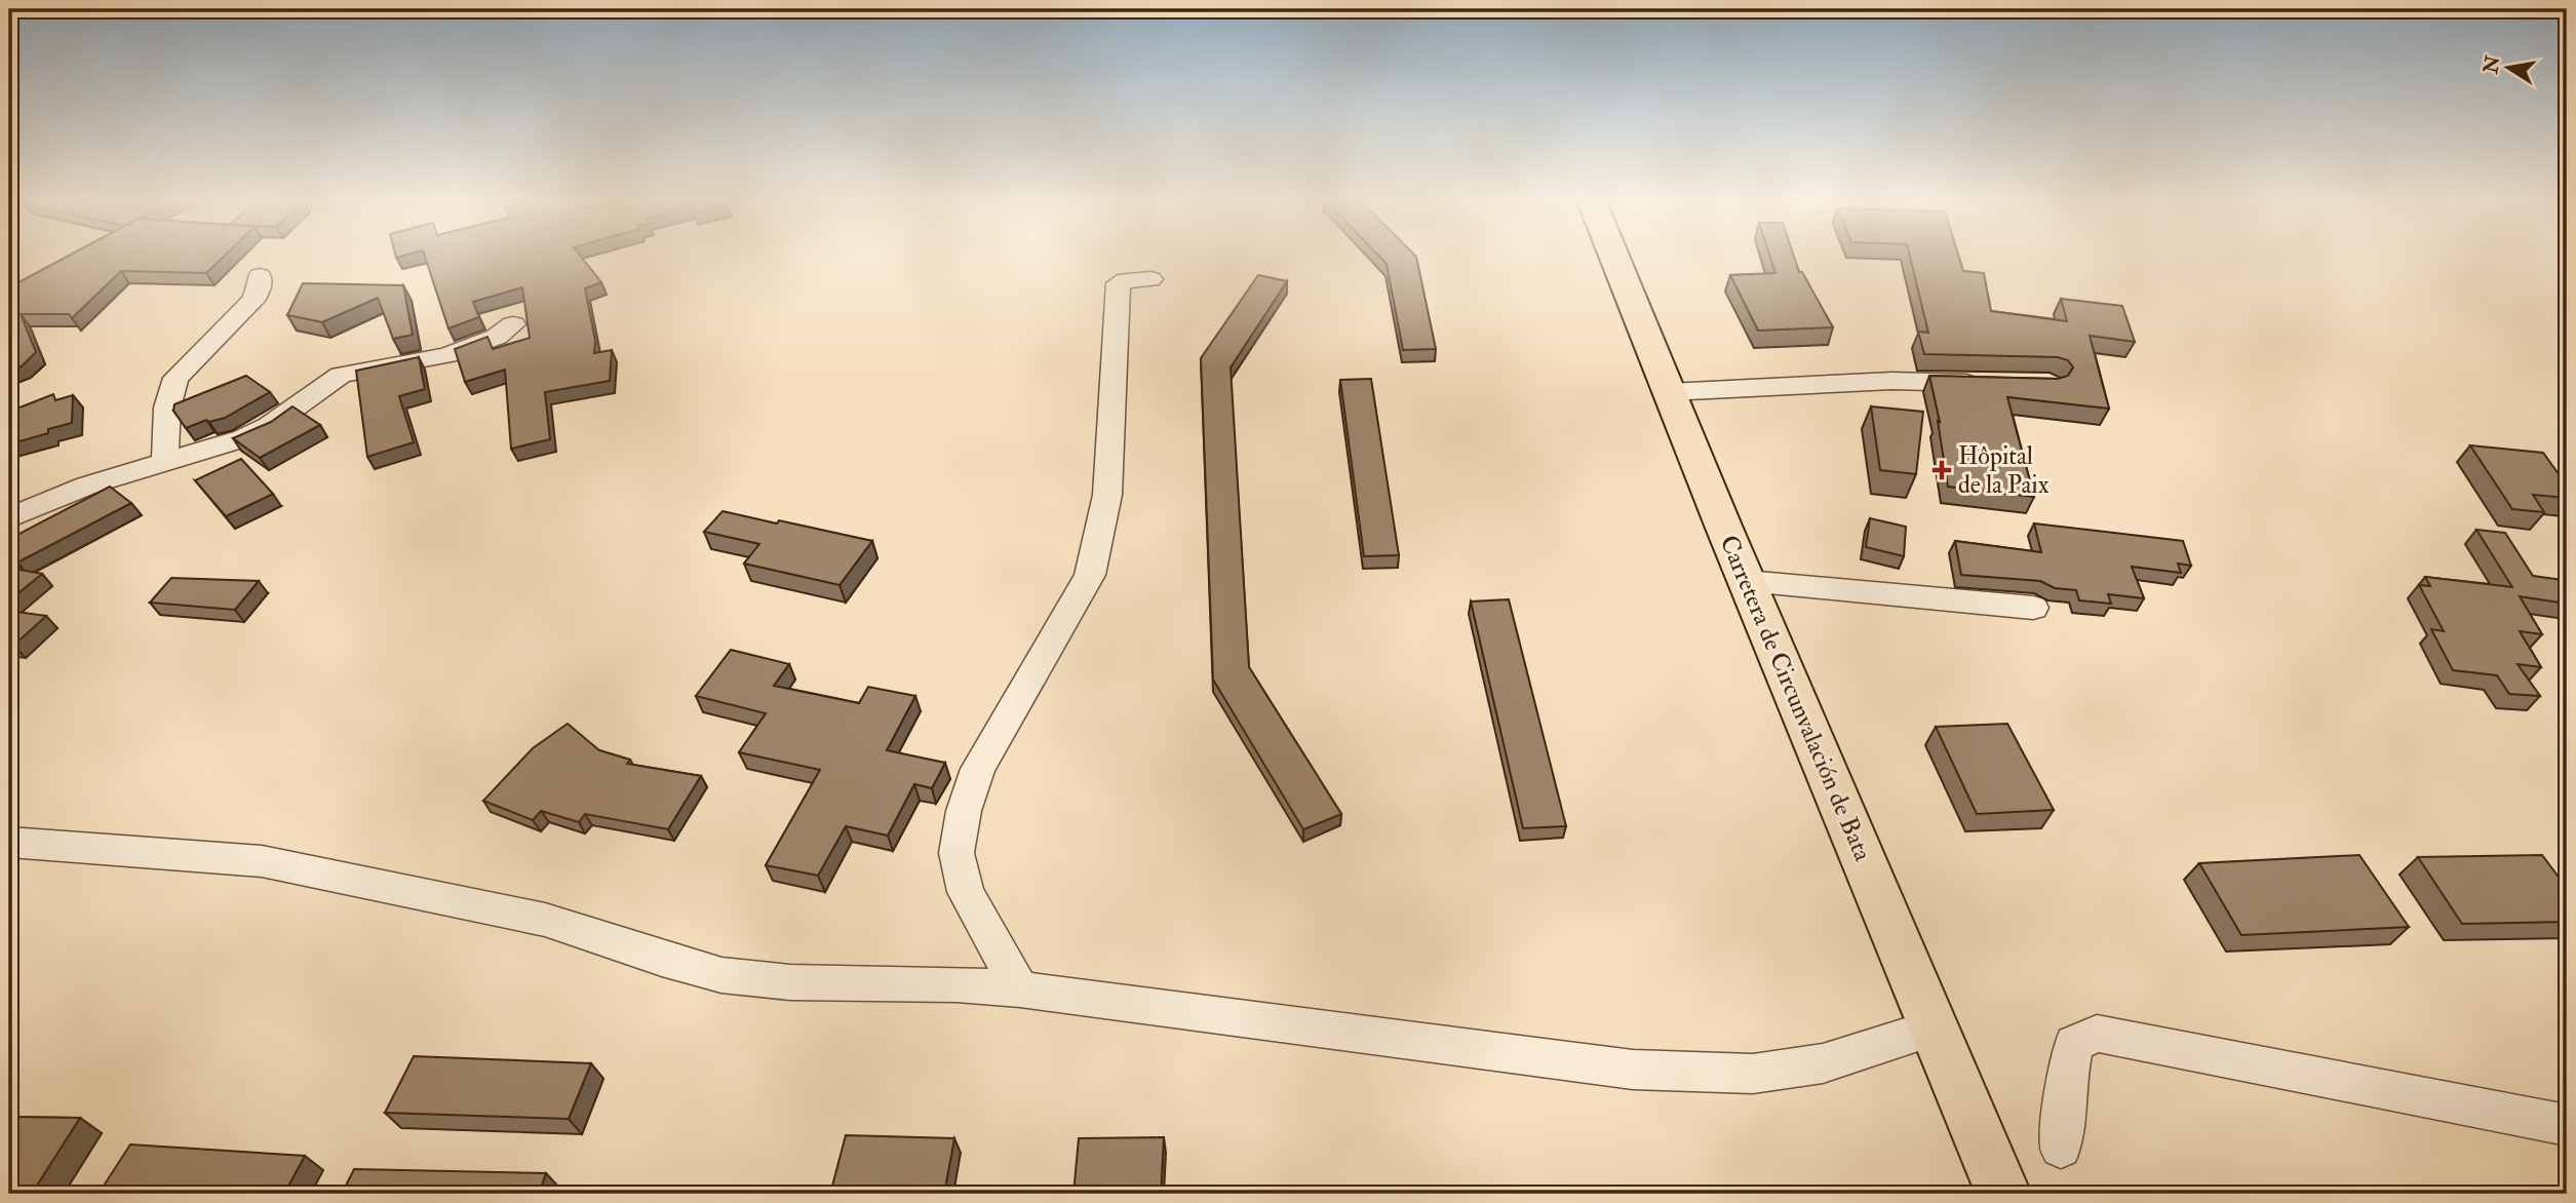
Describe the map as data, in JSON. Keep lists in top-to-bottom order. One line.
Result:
{"streets":{"main road":["Carretera de Circunvalación de Bata"]},"places":{"health":["Hôpital de la Paix"]},"north":"left"}
